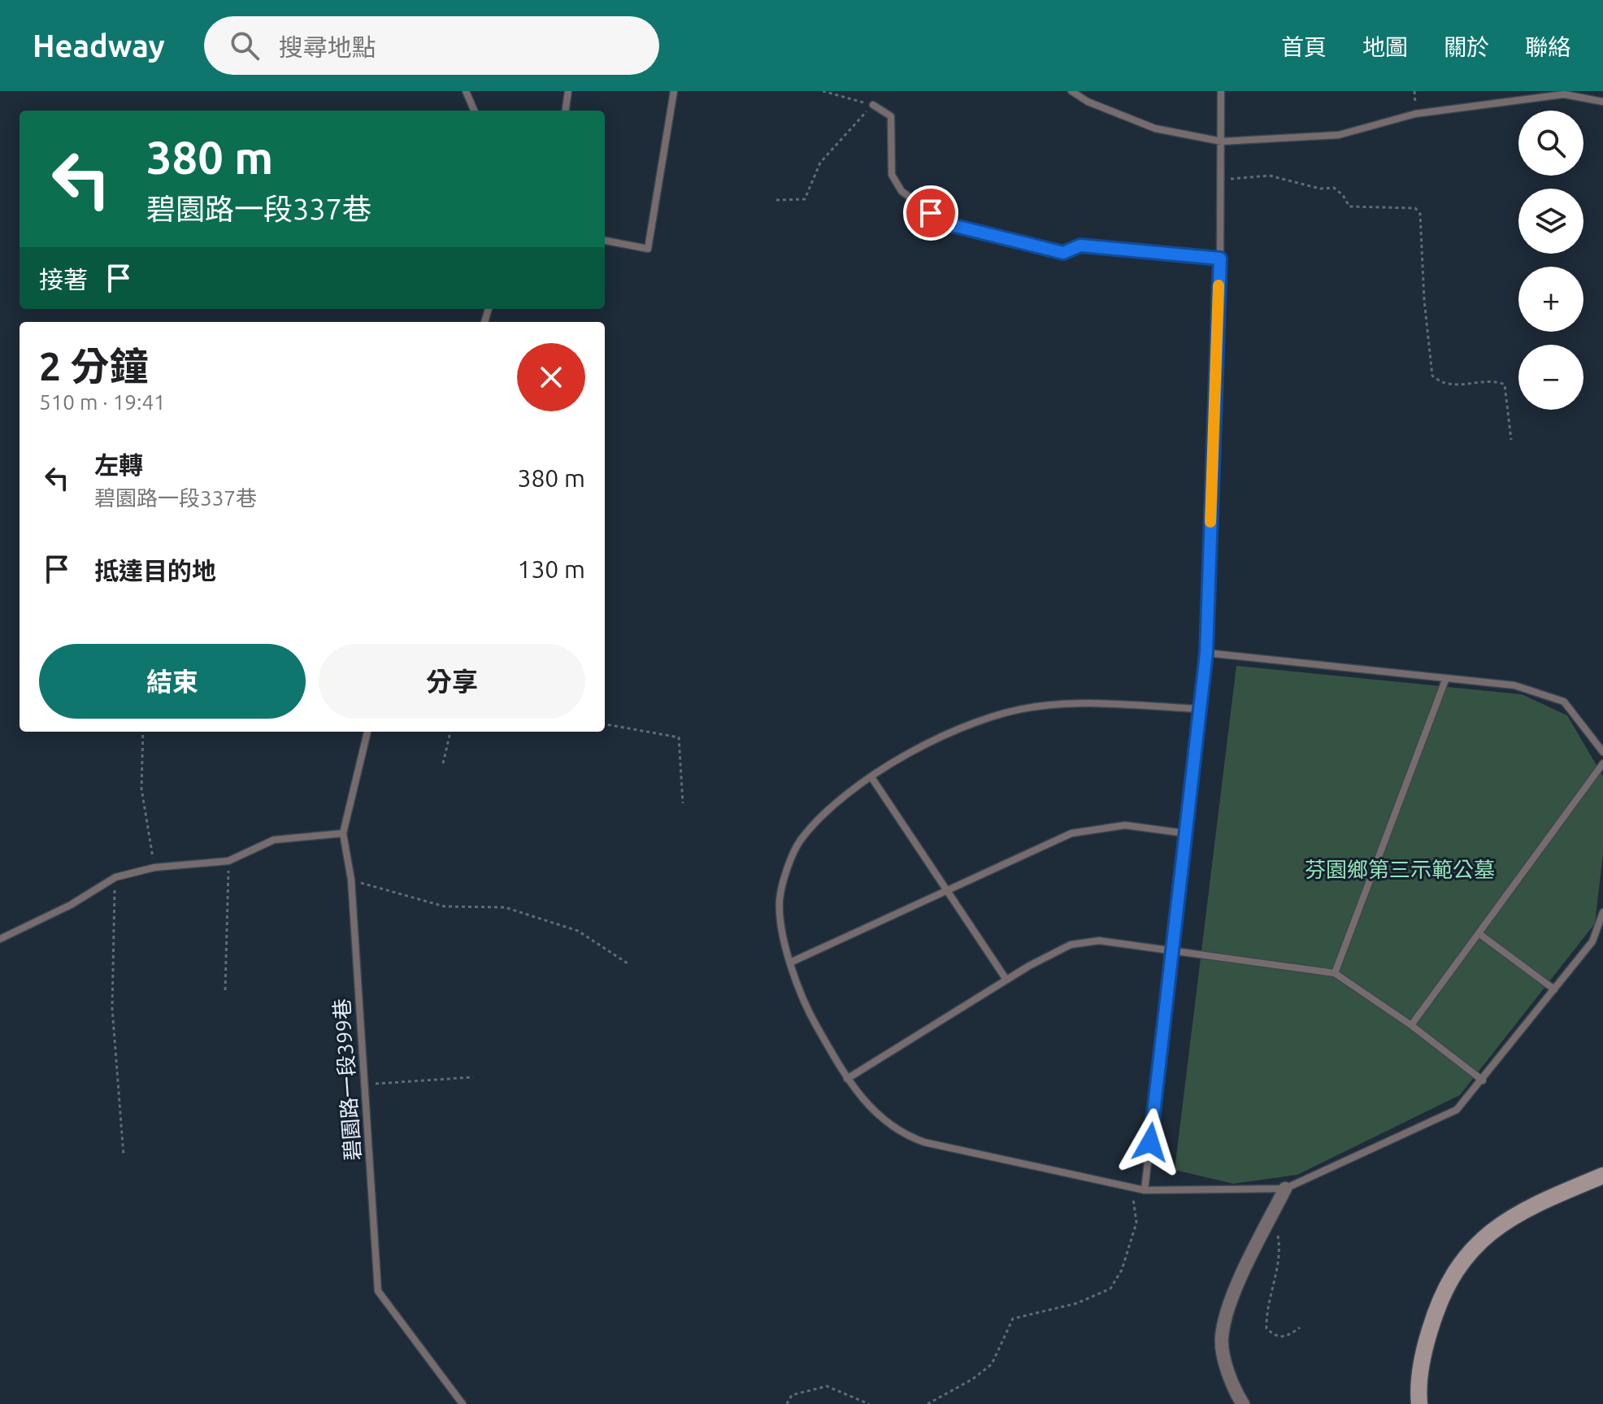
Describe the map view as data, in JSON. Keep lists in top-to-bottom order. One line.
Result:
{"streets":{"lane":["碧園路一段399巷"]},"parks":["芬園鄉第三示範公墓"],"page":{"header":"Headway","search":"搜尋地點","nav":["首頁","地圖","關於","聯絡"],"map_buttons":["+","−"],"turn":["380 m","碧園路一段337巷"],"then":"接著","heading":["2 分鐘","510 m · 19:41"],"list":[{"name":"左轉","note":"碧園路一段337巷","value":"380 m"},{"name":"抵達目的地","value":"130 m"}],"buttons":["結束","分享"]}}
